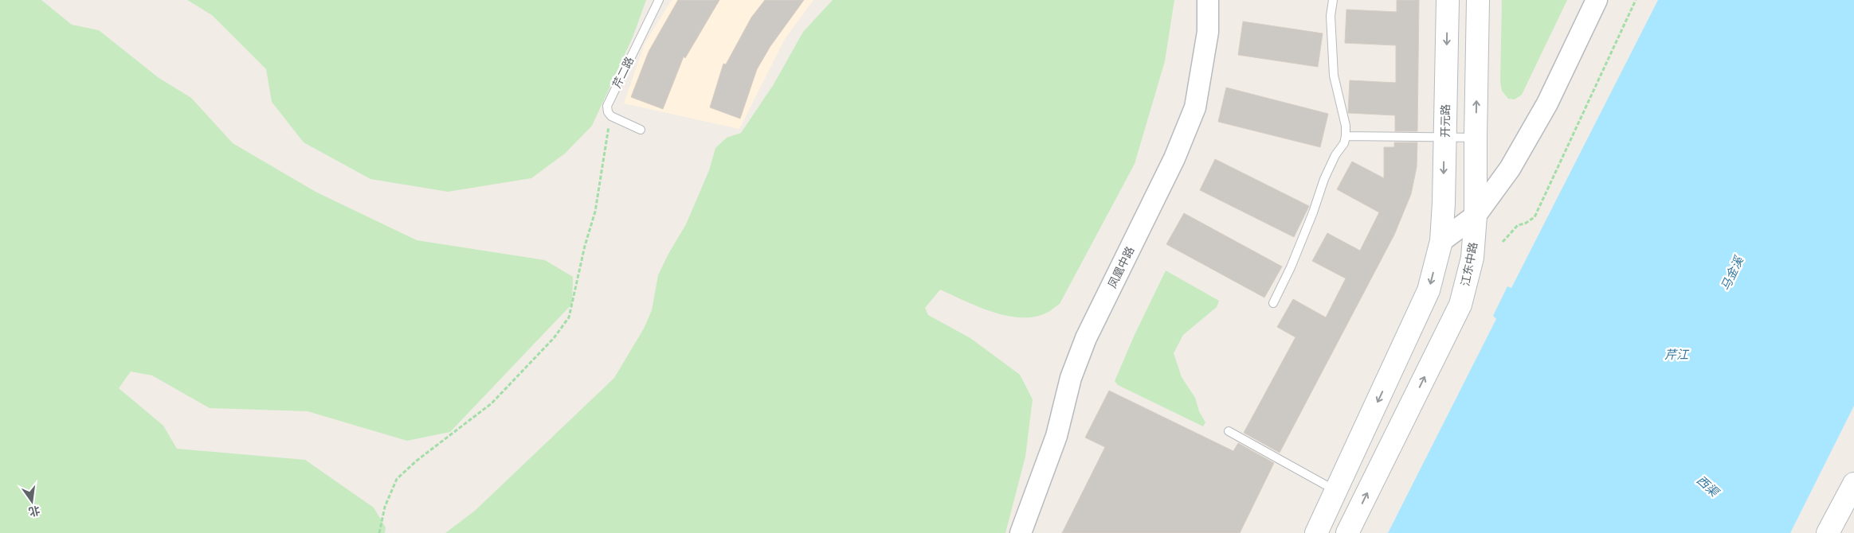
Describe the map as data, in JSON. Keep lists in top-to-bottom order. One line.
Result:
{"streets":{"main road":["开元路","江东中路"],"street":["凤凰中路"],"lane":["芹二路"]},"water":["马金溪","芹江","西渠"],"north":"bottom"}
